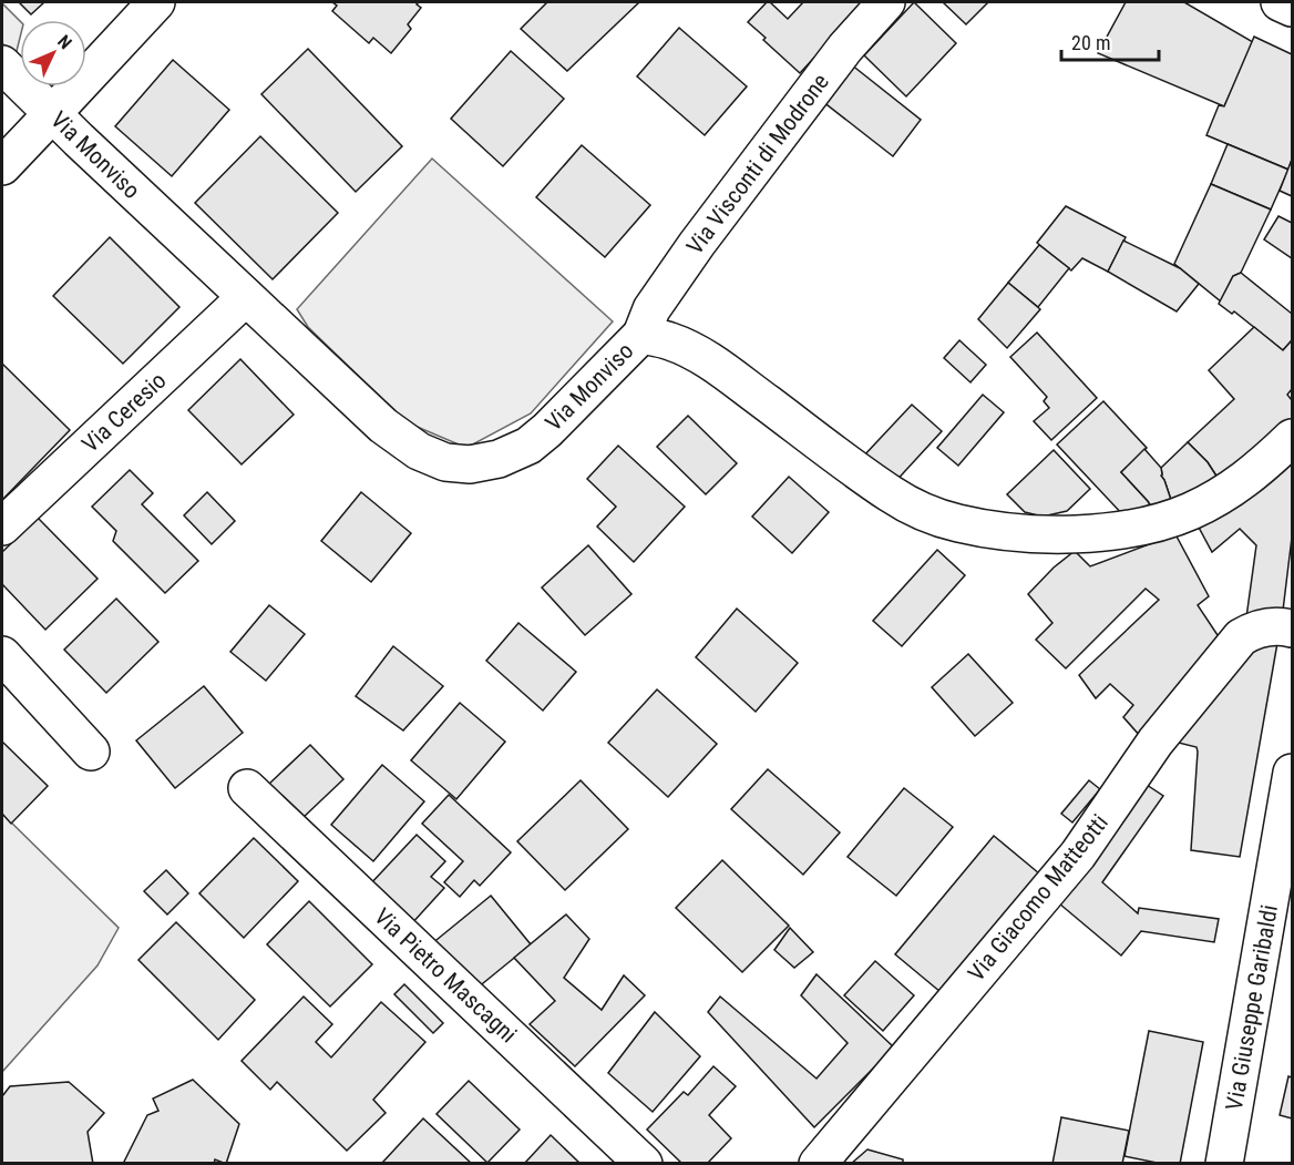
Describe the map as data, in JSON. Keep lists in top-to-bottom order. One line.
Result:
{"streets":{"street":["Via Monviso","Via Visconti di Modrone","Via Ceresio","Via Giacomo Matteotti","Via Pietro Mascagni","Via Giuseppe Garibaldi"]},"crossings":[["Via Monviso","Via Visconti di Modrone"],["Via Monviso","Via Ceresio"]],"scale_bar":"20 m","north":"top right"}
